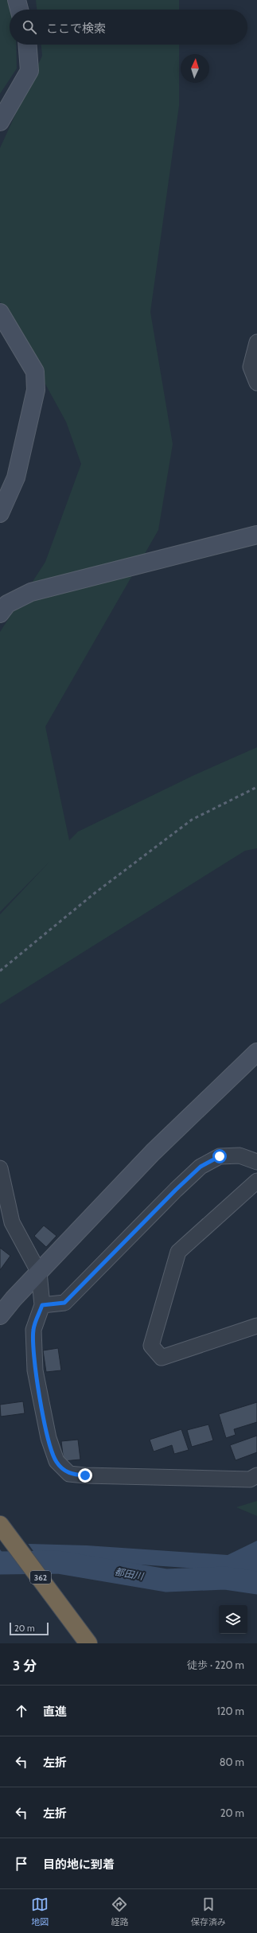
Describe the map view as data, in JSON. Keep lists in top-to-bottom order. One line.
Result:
{"streets":{"highway":["362"]},"water":["都田川"],"scale_bar":"20 m","north":"top","page":{"search":"ここで検索","scale":"20 m","heading":["3 分","徒歩 · 220 m"],"list":[["直進","120 m"],["左折","80 m"],["左折","20 m"],"目的地に到着"],"nav":["地図","経路","保存済み"]}}
